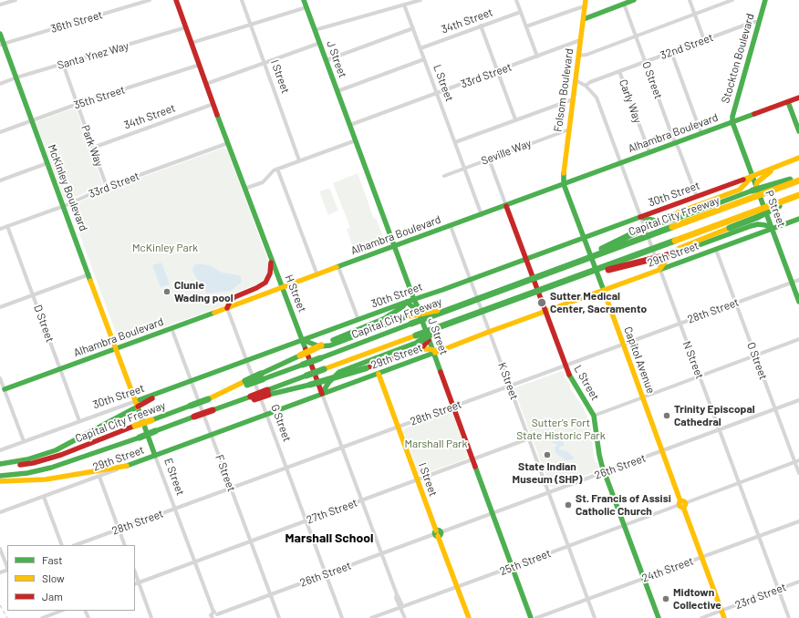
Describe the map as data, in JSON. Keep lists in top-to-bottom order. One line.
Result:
{"streets":{"main road":["Stockton Boulevard","J Street","I Street","L Street","Folsom Boulevard","Alhambra Boulevard","McKinley Boulevard","30th Street","P Street","Capital City Freeway","29th Street","H Street","Capitol Avenue","E Street"],"street":["34th Street","36th Street","32nd Street","Santa Ynez Way","33rd Street","O Street","35th Street","Carly Way","Park Way","Seville Way","28th Street","D Street","N Street","K Street","G Street","26th Street","F Street","27th Street","25th Street","24th Street","23rd Street"]},"crossings":[["34th Street","L Street"],["34th Street","Park Way"],["34th Street","H Street"],["36th Street","McKinley Boulevard"],["32nd Street","Stockton Boulevard"],["32nd Street","O Street"],["32nd Street","Carly Way"],["32nd Street","N Street"],["Santa Ynez Way","Park Way"],["Santa Ynez Way","McKinley Boulevard"],["Santa Ynez Way","H Street"],["Stockton Boulevard","Alhambra Boulevard"],["Stockton Boulevard","P Street"],["J Street","33rd Street"],["J Street","Alhambra Boulevard"],["J Street","30th Street"],["J Street","29th Street"],["J Street","28th Street"],["J Street","26th Street"],["J Street","27th Street"],["J Street","25th Street"],["33rd Street","L Street"],["33rd Street","Folsom Boulevard"],["33rd Street","Park Way"],["33rd Street","McKinley Boulevard"],["33rd Street","H Street"],["33rd Street","D Street"],["I Street","29th Street"],["I Street","28th Street"],["I Street","26th Street"],["I Street","27th Street"],["I Street","25th Street"],["O Street","Alhambra Boulevard"],["O Street","30th Street"],["O Street","29th Street"],["O Street","28th Street"],["O Street","26th Street"],["O Street","25th Street"],["L Street","Alhambra Boulevard"],["L Street","Seville Way"],["L Street","30th Street"],["L Street","29th Street"],["L Street","28th Street"],["L Street","26th Street"],["L Street","25th Street"],["L Street","24th Street"],["Folsom Boulevard","Alhambra Boulevard"],["Folsom Boulevard","Seville Way"],["Folsom Boulevard","Capitol Avenue"],["35th Street","Park Way"],["35th Street","McKinley Boulevard"],["35th Street","H Street"],["Carly Way","Alhambra Boulevard"],["Alhambra Boulevard","McKinley Boulevard"],["Alhambra Boulevard","P Street"],["Alhambra Boulevard","H Street"],["Alhambra Boulevard","D Street"],["Alhambra Boulevard","Capitol Avenue"],["Alhambra Boulevard","N Street"],["Alhambra Boulevard","K Street"],["Alhambra Boulevard","G Street"],["Alhambra Boulevard","F Street"],["Alhambra Boulevard","E Street"],["McKinley Boulevard","E Street"],["30th Street","P Street"],["30th Street","Capital City Freeway"],["30th Street","H Street"],["30th Street","D Street"],["30th Street","Capitol Avenue"],["30th Street","N Street"],["30th Street","K Street"],["30th Street","G Street"],["30th Street","F Street"],["30th Street","E Street"],["P Street","29th Street"],["P Street","28th Street"],["29th Street","H Street"],["29th Street","Capitol Avenue"],["29th Street","N Street"],["29th Street","K Street"],["29th Street","G Street"],["29th Street","F Street"],["29th Street","E Street"],["H Street","28th Street"],["H Street","26th Street"],["H Street","27th Street"],["H Street","25th Street"],["28th Street","Capitol Avenue"],["28th Street","N Street"],["28th Street","K Street"],["28th Street","G Street"],["28th Street","F Street"],["28th Street","E Street"],["Capitol Avenue","26th Street"],["Capitol Avenue","25th Street"],["Capitol Avenue","24th Street"],["Capitol Avenue","23rd Street"],["N Street","26th Street"],["N Street","25th Street"],["N Street","24th Street"],["N Street","23rd Street"],["K Street","26th Street"],["K Street","27th Street"],["K Street","25th Street"],["K Street","24th Street"],["G Street","26th Street"],["G Street","27th Street"],["26th Street","F Street"],["26th Street","E Street"],["F Street","27th Street"],["E Street","27th Street"]],"districts":["Marshall School"],"parks":["McKinley Park","Sutter's Fort State Historic Park","Marshall Park"],"places":["Clunie Wading pool","Sutter Medical Center, Sacramento","Trinity Episcopal Cathedral","State Indian Museum (SHP)","St. Francis of Assisi Catholic Church","Midtown Collective"],"legend":["Fast","Slow","Jam"]}
